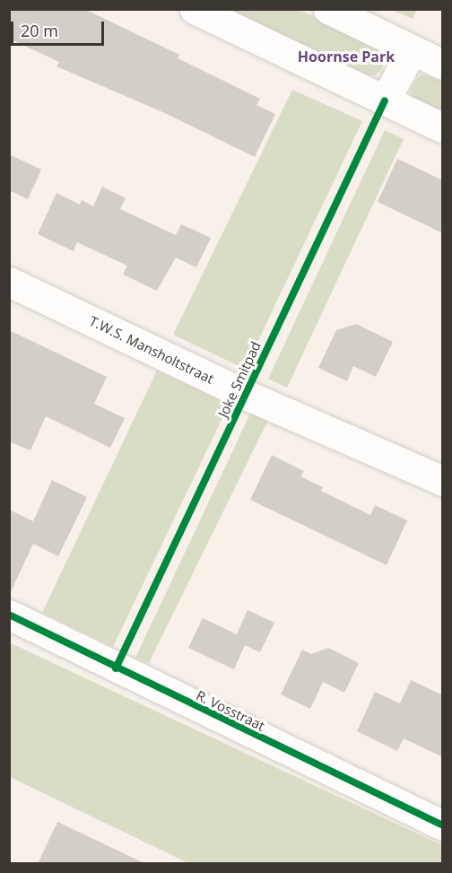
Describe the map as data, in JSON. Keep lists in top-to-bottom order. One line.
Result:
{"streets":{"street":["T.W.S. Mansholtstraat","R. Vosstraat"],"cycle path":["Joke Smitpad"]},"districts":["Hoornse Park"],"scale_bar":"20 m"}
